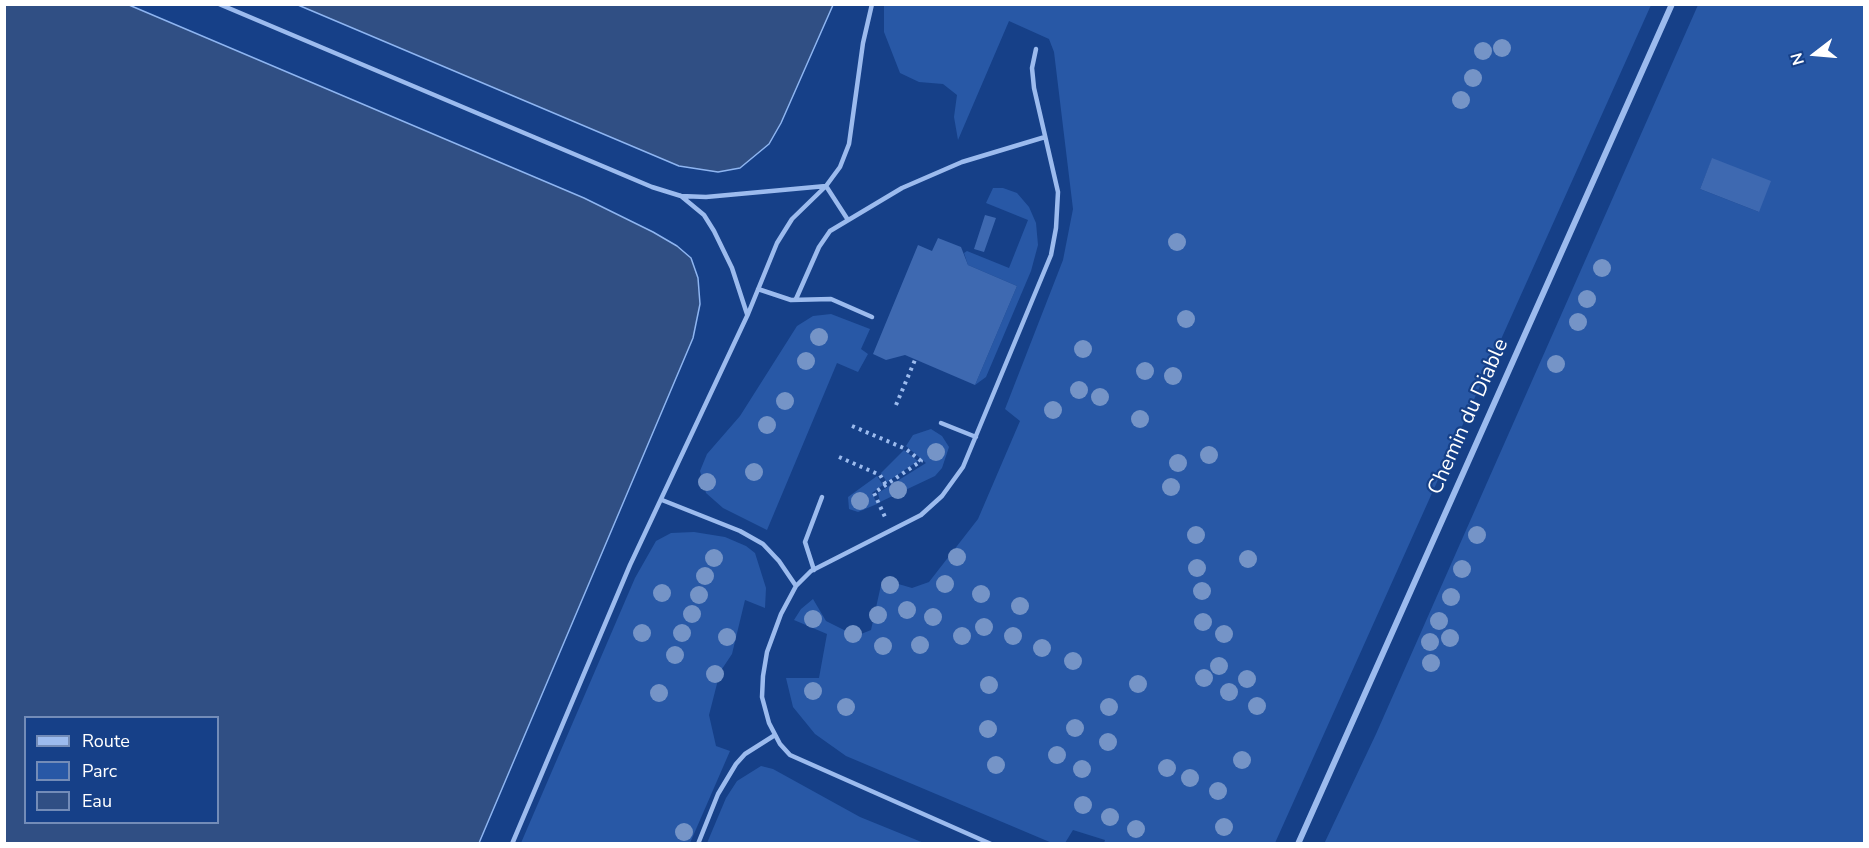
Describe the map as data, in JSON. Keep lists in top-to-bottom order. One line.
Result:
{"streets":{"street":["Chemin du Diable"]},"legend":["Route","Parc","Eau"],"north":"left"}
